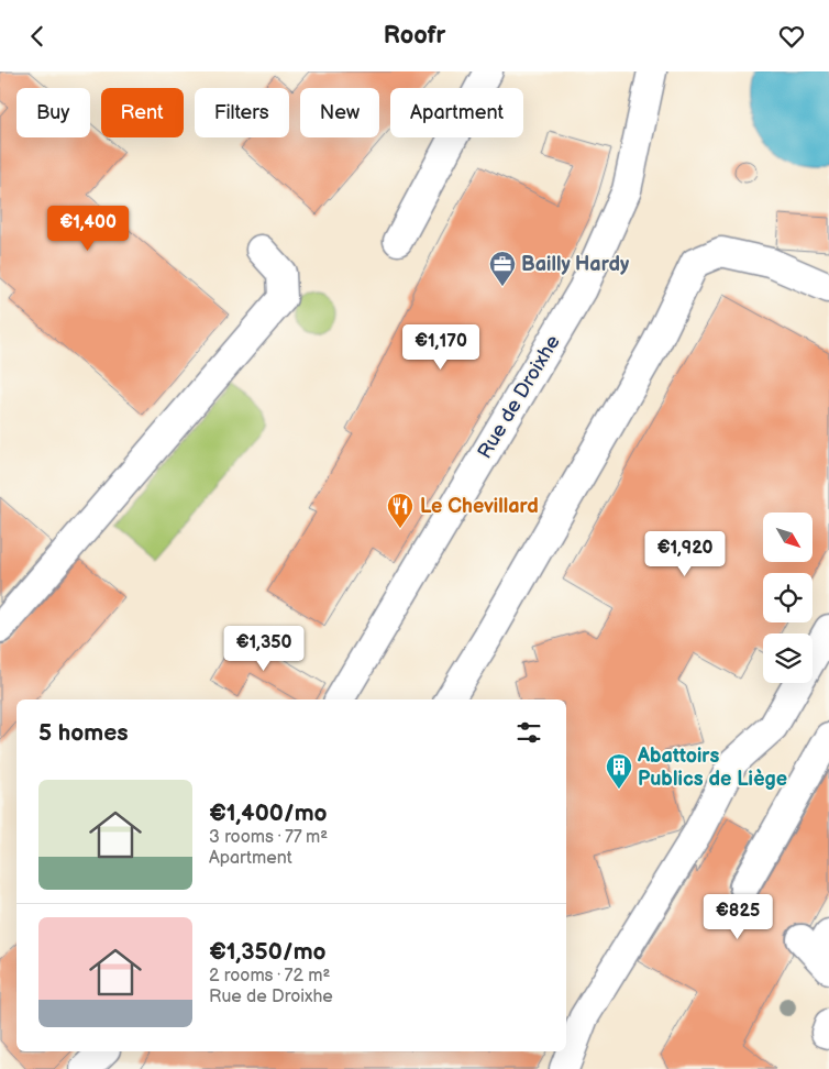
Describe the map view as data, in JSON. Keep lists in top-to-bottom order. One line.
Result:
{"streets":{"street":["Rue de Droixhe"]},"places":{"office":["Bailly Hardy"],"restaurant":["Le Chevillard"],"building":["Abattoirs Publics de Liège"]},"north":"bottom right","page":{"header":"Roofr","chip":["Buy","Rent","Filters","New","Apartment"],"price":["€1,400","€1,170","€1,920","€1,350","€825"],"heading":"5 homes","list":[{"name":"€1,400/mo","note":"3 rooms · 77 m² · Apartment"},{"name":"€1,350/mo","note":"2 rooms · 72 m² · Rue de Droixhe"}]}}
